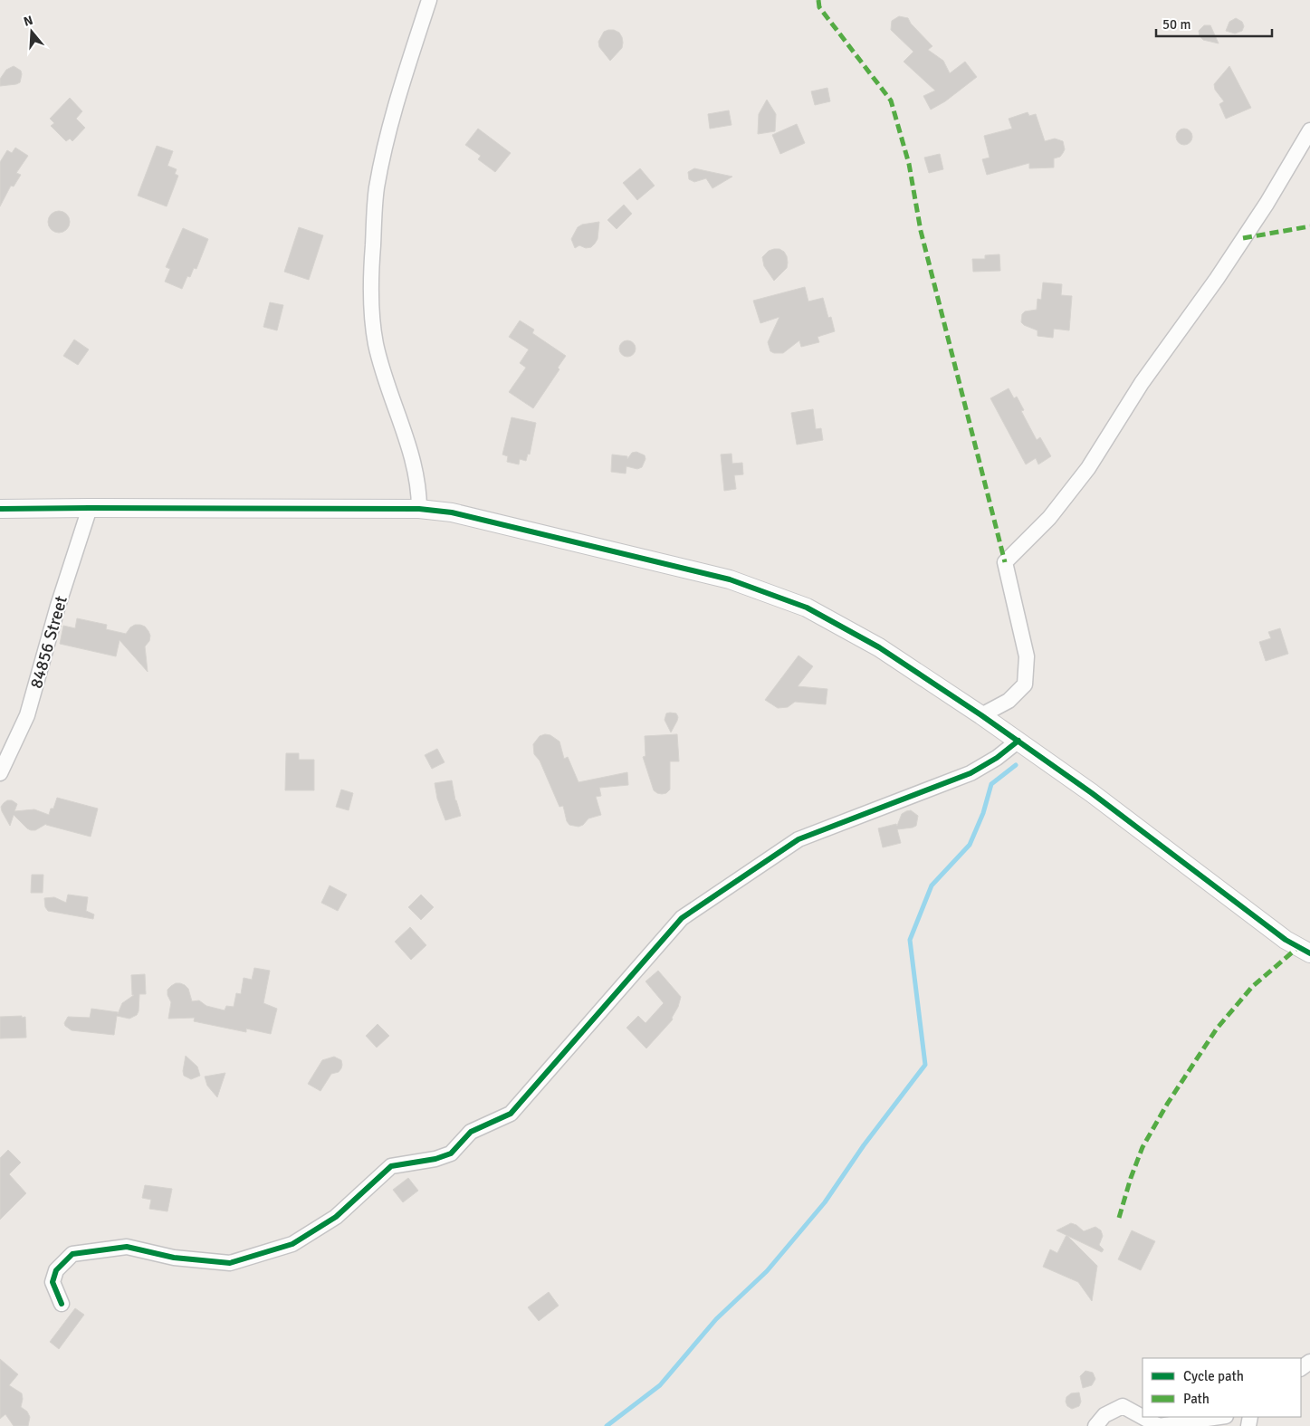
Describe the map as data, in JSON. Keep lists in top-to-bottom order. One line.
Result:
{"streets":{"street":["84856 Street"]},"legend":["Cycle path","Path"],"scale_bar":"50 m","north":"top"}
